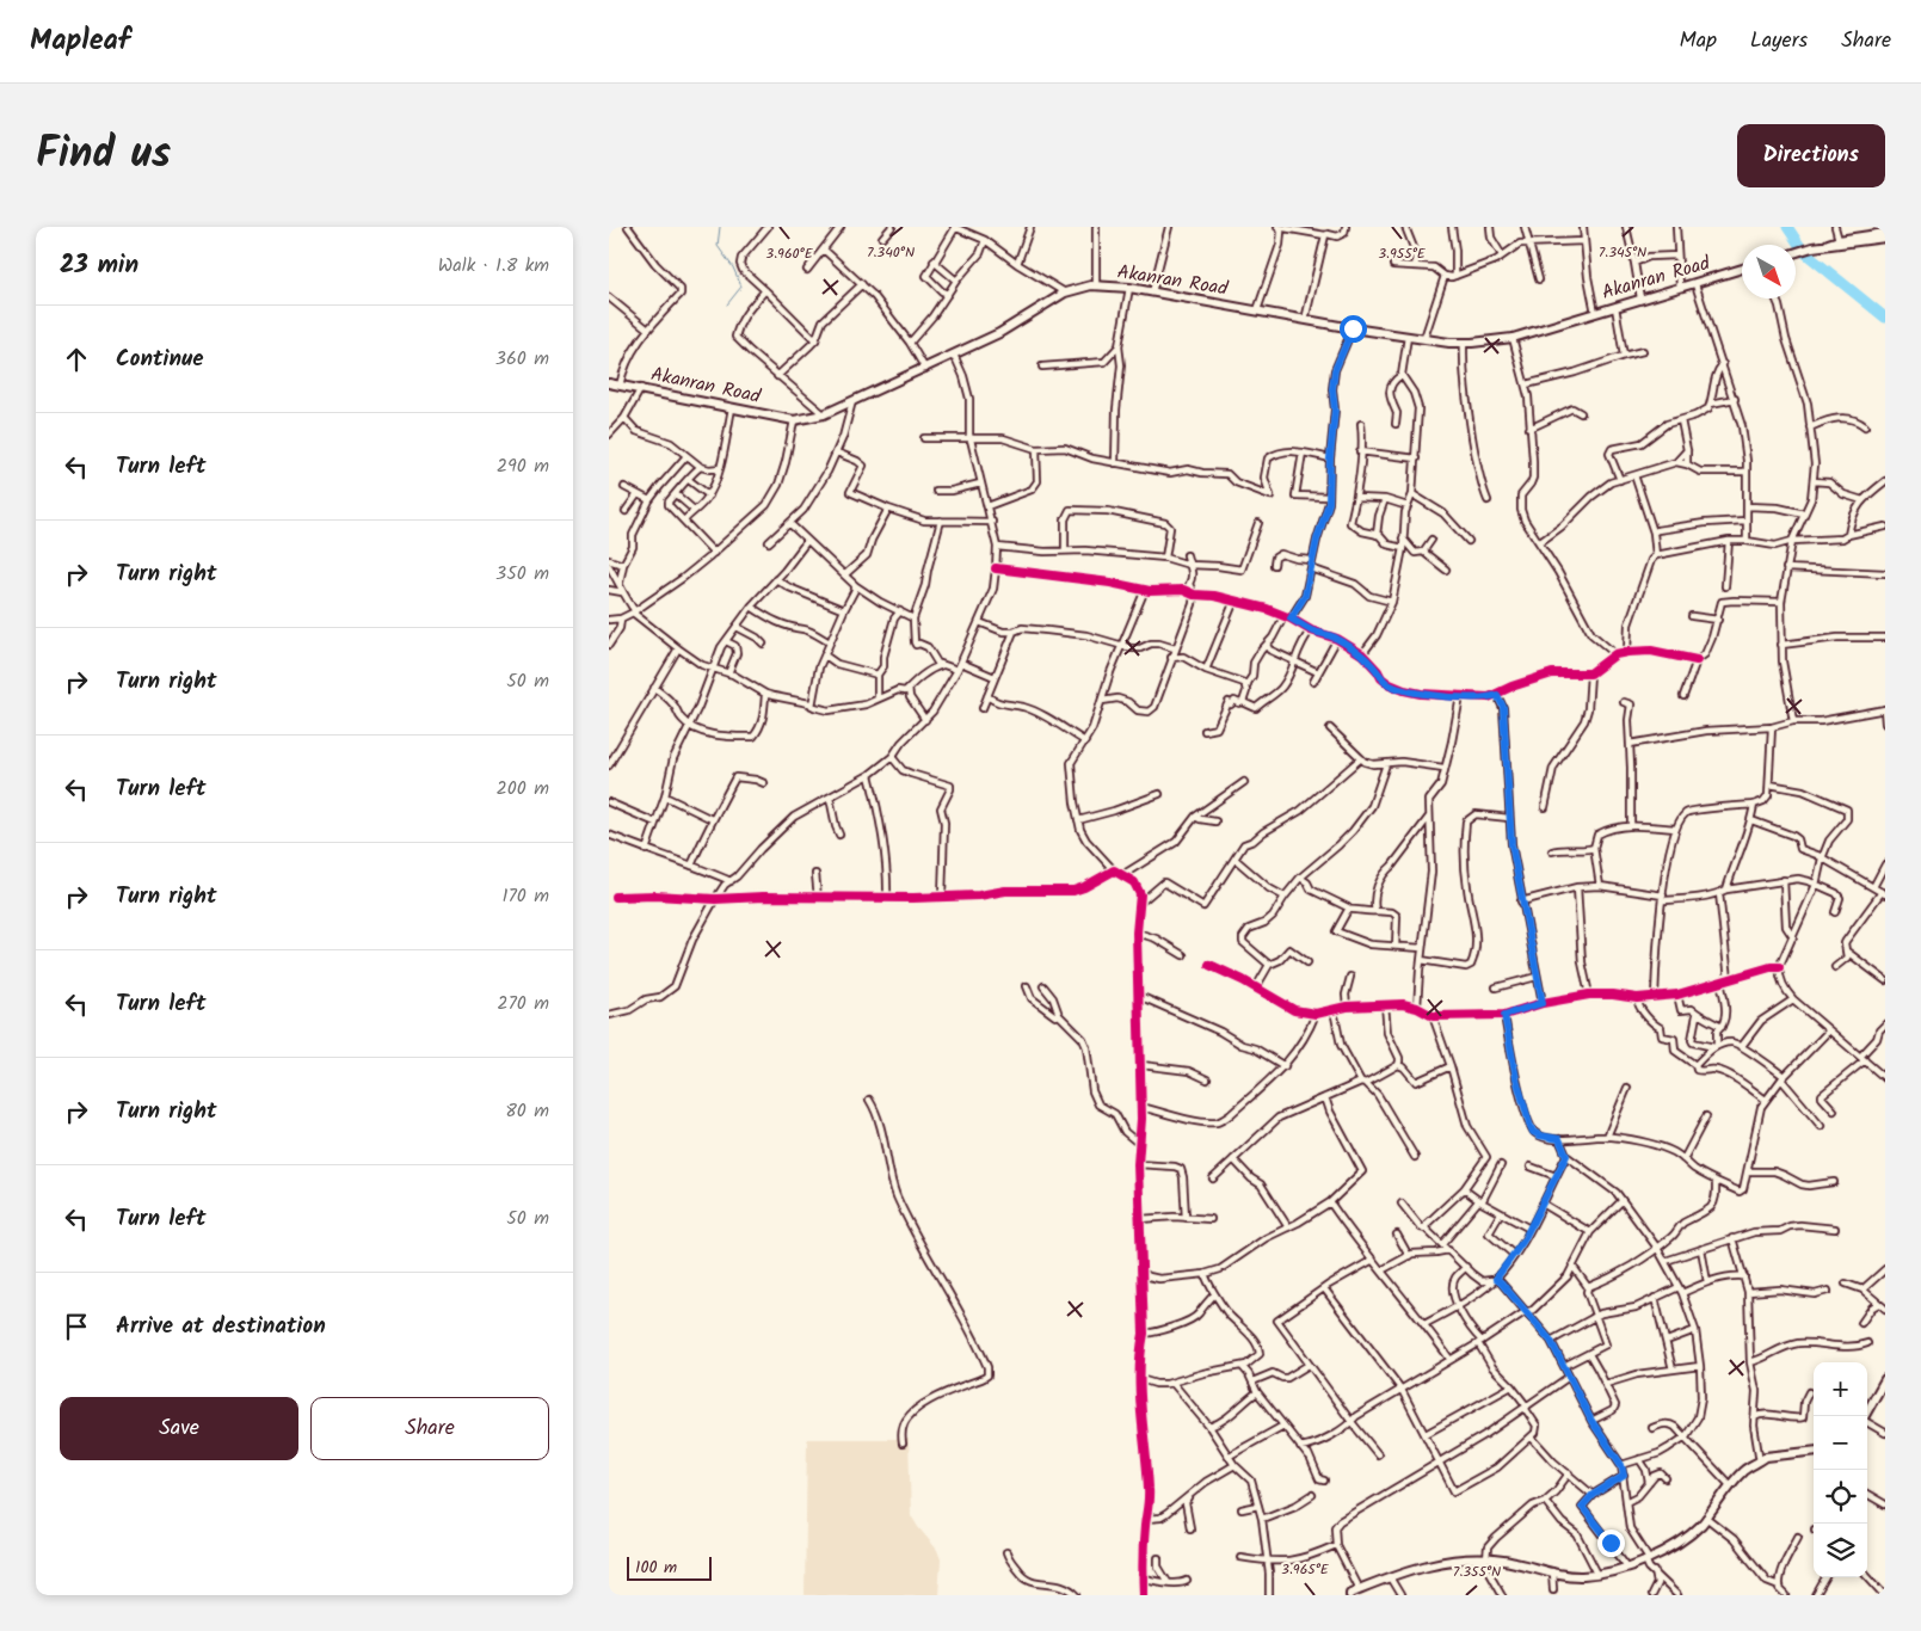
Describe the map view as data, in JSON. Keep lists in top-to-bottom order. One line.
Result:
{"streets":{"main road":["Akanran Road"]},"scale_bar":"100 m","north":"bottom right","page":{"header":"Mapleaf","nav":["Map","Layers","Share"],"title":"Find us","buttons":["Directions",["Save","Share"]],"heading":["23 min","Walk · 1.8 km"],"list":[["Continue","360 m"],["Turn left","290 m"],["Turn right","350 m"],["Turn right","50 m"],["Turn left","200 m"],["Turn right","170 m"],["Turn left","270 m"],["Turn right","80 m"],["Turn left","50 m"],"Arrive at destination"],"map_buttons":["+","−"],"scale":"100 m"},"coordinates":["7.340°N","7.345°N","3.960°E","3.955°E","3.965°E","7.355°N"]}
